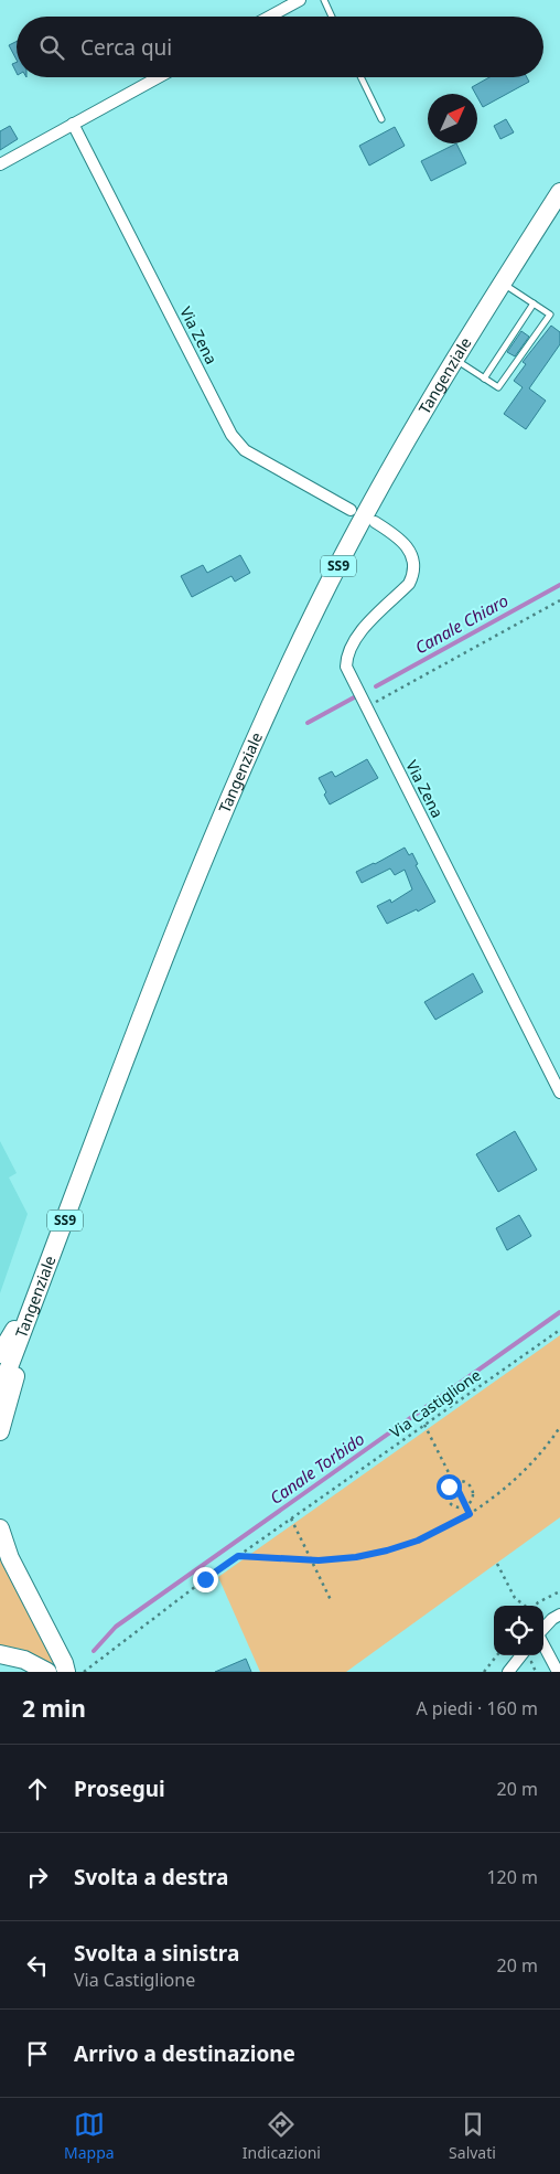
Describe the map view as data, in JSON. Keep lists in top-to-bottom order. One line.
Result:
{"streets":{"main road":["Tangenziale","SS9"],"street":["Via Zena"],"path":["Via Castiglione"]},"water":["Canale Chiaro","Canale Torbido"],"north":"top right","page":{"search":"Cerca qui","heading":["2 min","A piedi · 160 m"],"list":[["Prosegui","20 m"],["Svolta a destra","120 m"],["Svolta a sinistra","Via Castiglione","20 m"],"Arrivo a destinazione"],"nav":["Mappa","Indicazioni","Salvati"]}}
